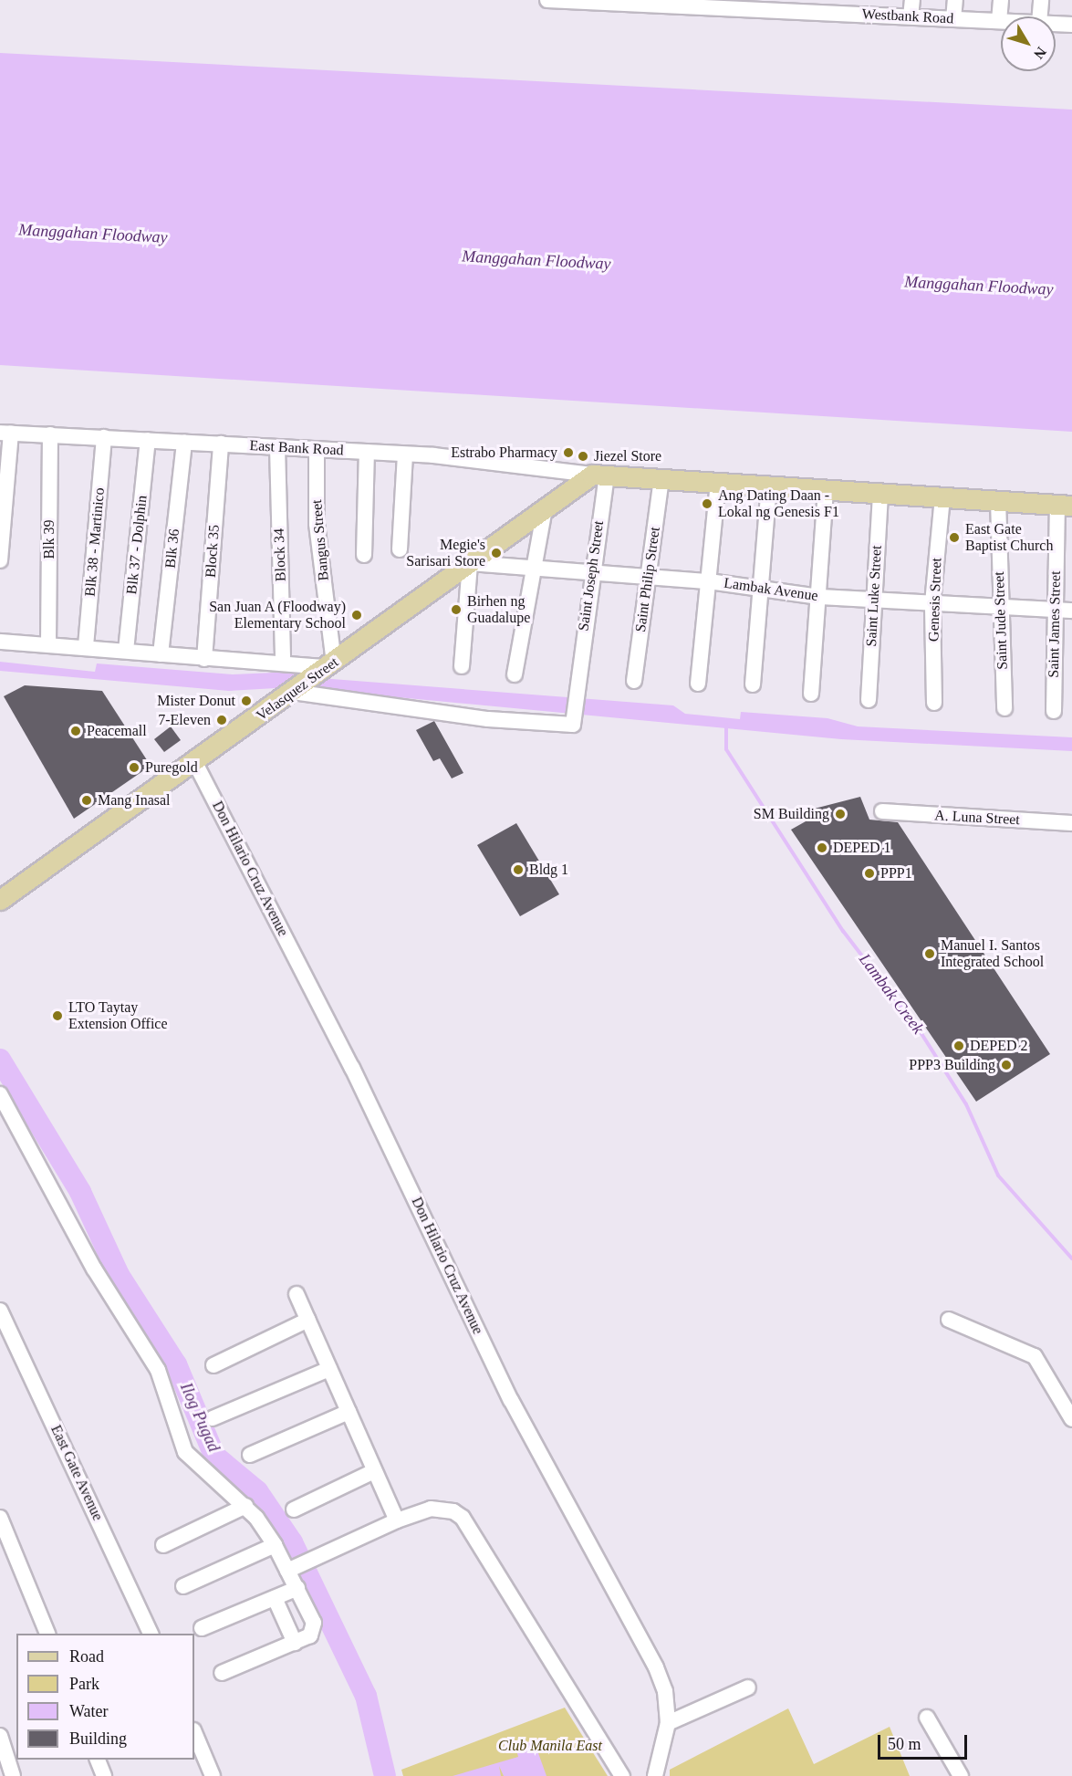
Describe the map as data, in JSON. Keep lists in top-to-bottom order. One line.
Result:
{"streets":{"main road":["Velasquez Street"],"street":["Westbank Road","East Bank Road","Blk 39","Bangus Street","Blk 38 - Martinico","Blk 37 - Dolphin","Blk 36","Block 35","Block 34","Saint Joseph Street","Saint Philip Street","Lambak Avenue","Saint Luke Street","Genesis Street","Saint Jude Street","Saint James Street","A. Luna Street","Don Hilario Cruz Avenue","East Gate Avenue"]},"crossings":[["East Bank Road","Blk 39"],["East Bank Road","Bangus Street"],["East Bank Road","Blk 38 - Martinico"],["East Bank Road","Blk 37 - Dolphin"],["East Bank Road","Blk 36"],["East Bank Road","Block 35"],["East Bank Road","Block 34"],["East Bank Road","Saint Joseph Street"],["East Bank Road","Velasquez Street"],["Bangus Street","Velasquez Street"],["Saint Joseph Street","Lambak Avenue"],["Saint Joseph Street","Velasquez Street"],["Saint Philip Street","Lambak Avenue"],["Lambak Avenue","Saint Luke Street"],["Lambak Avenue","Genesis Street"],["Lambak Avenue","Saint Jude Street"],["Lambak Avenue","Saint James Street"],["Lambak Avenue","Velasquez Street"],["Velasquez Street","Don Hilario Cruz Avenue"]],"water":["Manggahan Floodway","Lambak Creek","Ilog Pugad"],"parks":["Club Manila East"],"places":["Estrabo Pharmacy","Jiezel Store","Ang Dating Daan - Lokal ng Genesis F1","East Gate Baptist Church","Megie's Sarisari Store","Birhen ng Guadalupe","San Juan A (Floodway) Elementary School","Mister Donut","7-Eleven","Peacemall","Puregold","Mang Inasal","SM Building","DEPED 1","Bldg 1","PPP1","Manuel I. Santos Integrated School","LTO Taytay Extension Office","DEPED 2","PPP3 Building"],"legend":["Road","Park","Water","Building"],"scale_bar":"50 m","north":"bottom right"}
